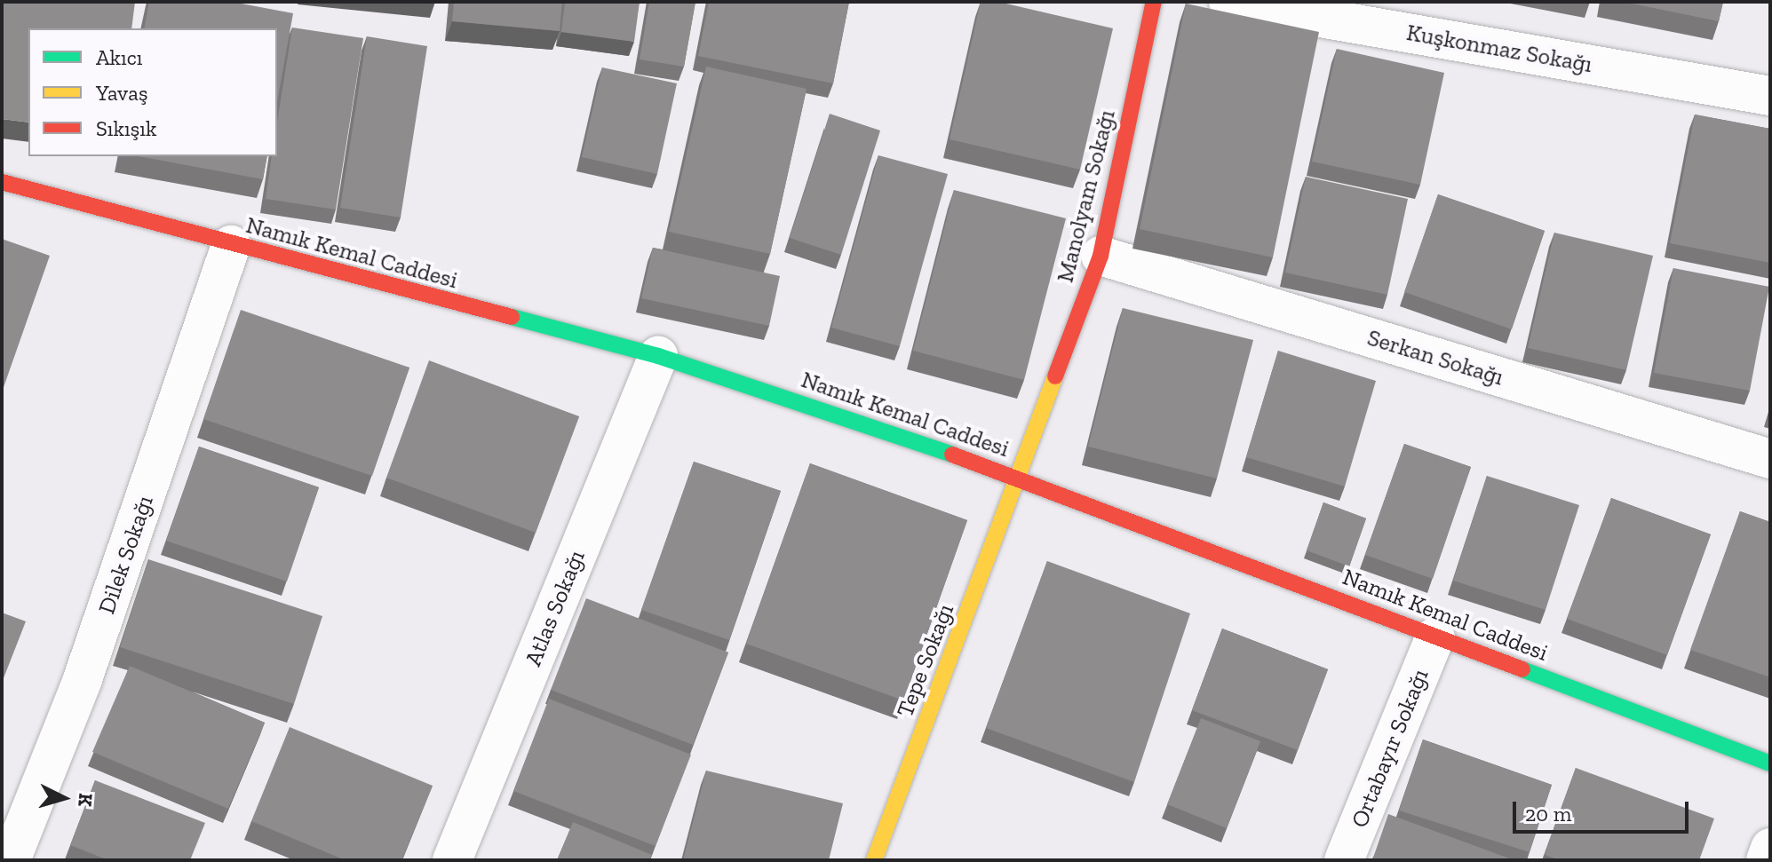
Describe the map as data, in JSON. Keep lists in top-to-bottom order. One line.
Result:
{"streets":{"street":["Kuşkonmaz Sokağı","Manolyam Sokağı","Namık Kemal Caddesi","Serkan Sokağı","Dilek Sokağı","Atlas Sokağı","Tepe Sokağı","Ortabayır Sokağı"]},"crossings":[["Manolyam Sokağı","Namık Kemal Caddesi"],["Manolyam Sokağı","Serkan Sokağı"],["Manolyam Sokağı","Tepe Sokağı"],["Namık Kemal Caddesi","Dilek Sokağı"],["Namık Kemal Caddesi","Atlas Sokağı"],["Namık Kemal Caddesi","Tepe Sokağı"],["Namık Kemal Caddesi","Ortabayır Sokağı"]],"legend":["Akıcı","Yavaş","Sıkışık"],"scale_bar":"20 m","north":"right"}
